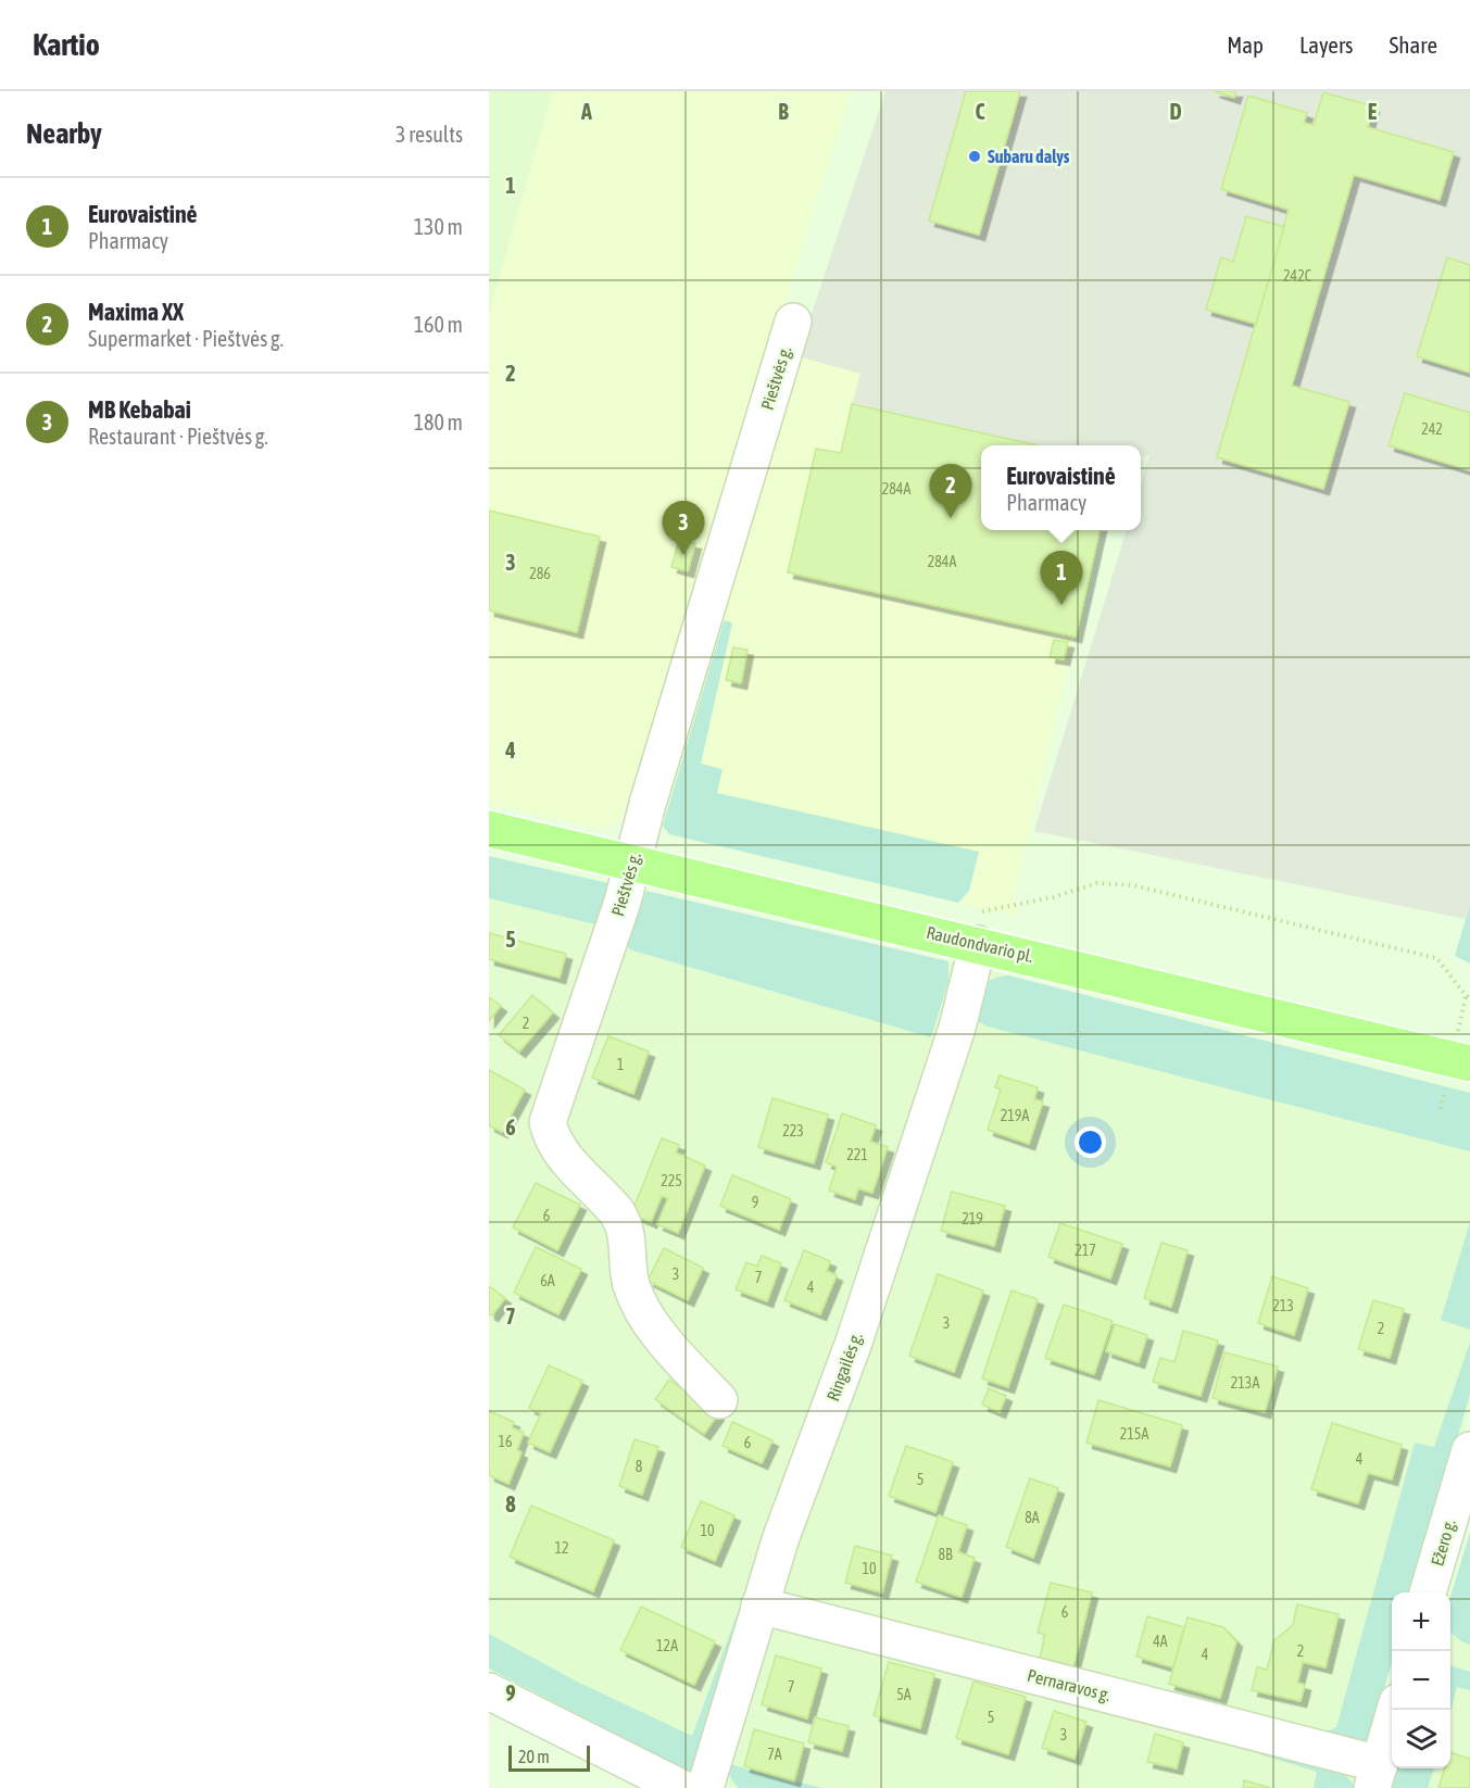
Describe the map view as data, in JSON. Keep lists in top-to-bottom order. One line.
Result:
{"streets":{"main road":["Raudondvario pl."],"street":["Pieštvės g.","Ringailės g.","Ežero g.","Pernaravos g."]},"crossings":[["Pieštvės g.","Raudondvario pl."],["Raudondvario pl.","Ringailės g."],["Ringailės g.","Pernaravos g."]],"places":["Subaru dalys"],"house_numbers":["242C","242","284A","284A","286","2","1","219A","223","221","225","9","6","219","217","3","7","6A","4","213","3","2","213A","215A","16","6","4","8","5","8A","10","12","8B","10","6","4A","12A","2","4","7","5A","5","3","7A"],"scale_bar":"20 m","page":{"header":"Kartio","nav":["Map","Layers","Share"],"heading":["Nearby","3 results"],"list":[{"mark":"1","name":"Eurovaistinė","note":"Pharmacy","value":"130 m"},{"mark":"2","name":"Maxima XX","note":"Supermarket · Pieštvės g.","value":"160 m"},{"mark":"3","name":"MB Kebabai","note":"Restaurant · Pieštvės g.","value":"180 m"}],"popup":["Eurovaistinė","Pharmacy"],"pins":["2","3","1"],"map_buttons":["+","−"],"scale":"20 m"},"grid":{"columns":["A","B","C","D","E"],"rows":["1","2","3","4","5","6","7","8","9"]}}
